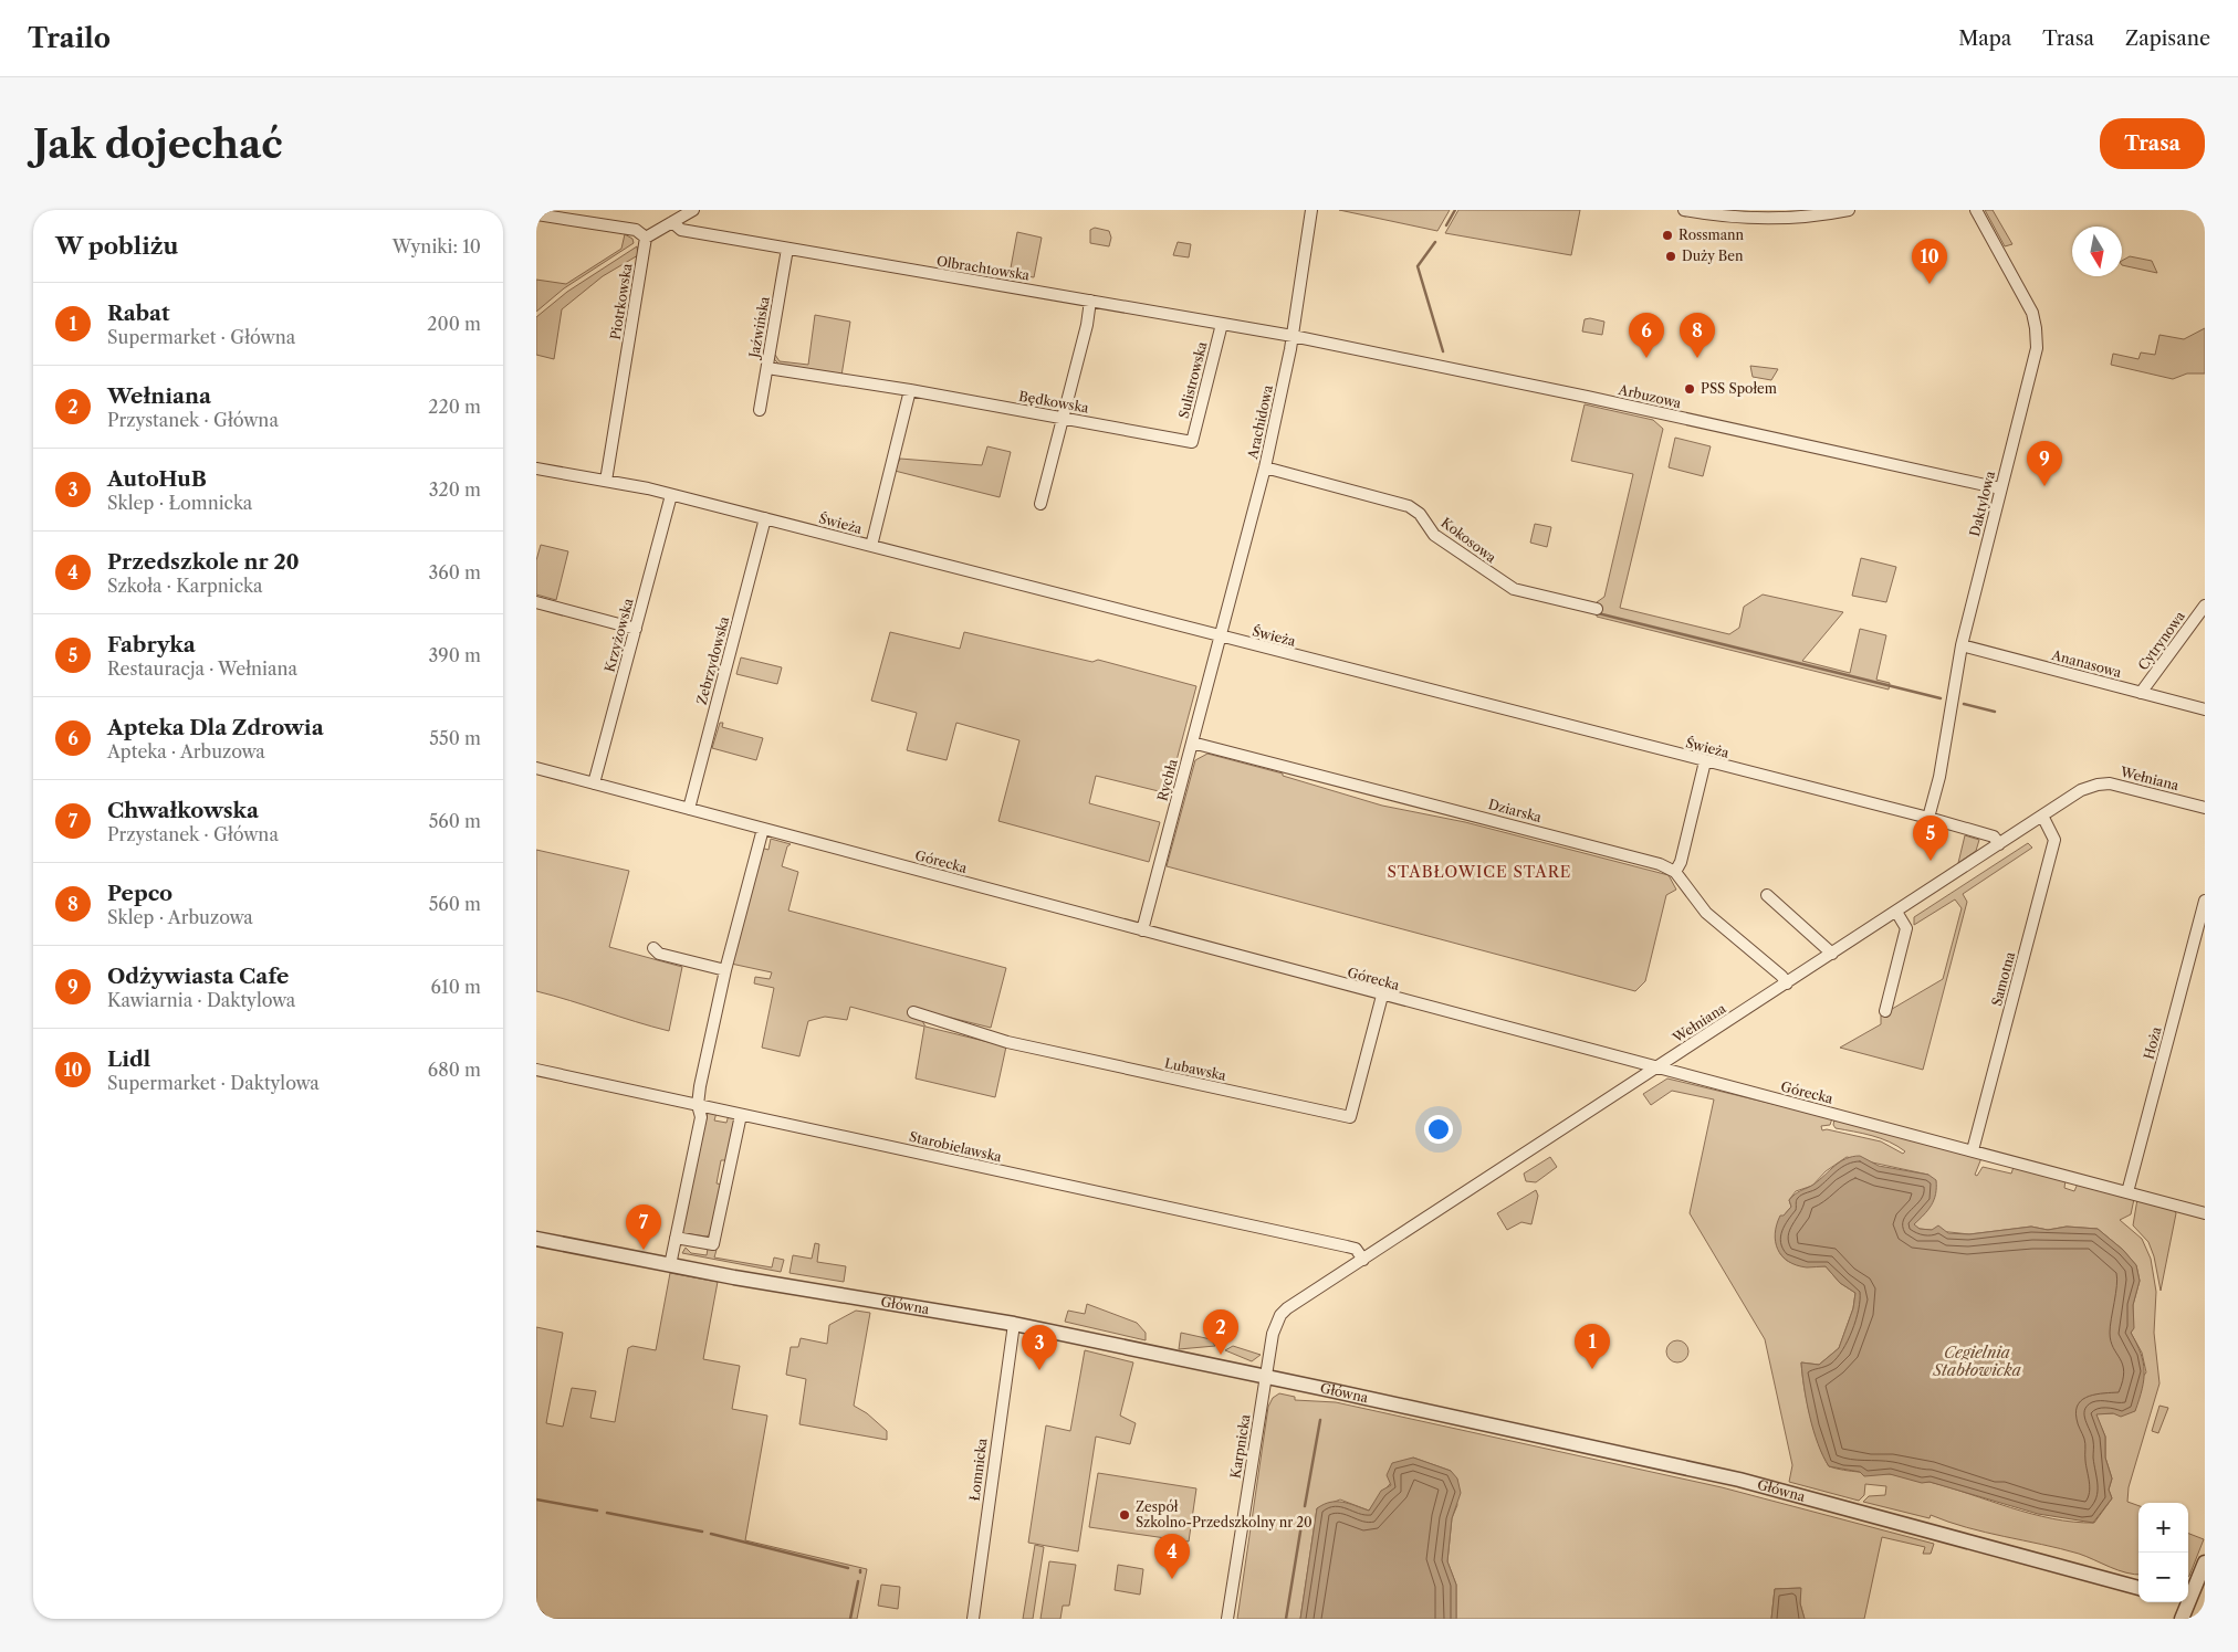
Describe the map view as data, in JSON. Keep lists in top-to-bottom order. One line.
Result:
{"streets":{"street":["Olbrachtowska","Piotrkowska","Jaźwińska","Sulistrowska","Arbuzowa","Będkowska","Arachidowa","Daktylowa","Świeża","Kokosowa","Krzyżowska","Cytrynowa","Zebrzydowska","Ananasowa","Wełniana","Rychła","Dziarska","Górecka","Samotna","Hoża","Lubawska","Starobielawska","Główna","Karpnicka","Łomnicka"]},"crossings":[["Olbrachtowska","Jaźwińska"],["Olbrachtowska","Sulistrowska"],["Olbrachtowska","Arbuzowa"],["Olbrachtowska","Arachidowa"],["Piotrkowska","Świeża"],["Jaźwińska","Będkowska"],["Sulistrowska","Będkowska"],["Arbuzowa","Arachidowa"],["Arbuzowa","Daktylowa"],["Arachidowa","Świeża"],["Arachidowa","Kokosowa"],["Arachidowa","Rychła"],["Daktylowa","Świeża"],["Daktylowa","Ananasowa"],["Świeża","Krzyżowska"],["Świeża","Zebrzydowska"],["Świeża","Wełniana"],["Świeża","Rychła"],["Krzyżowska","Górecka"],["Cytrynowa","Ananasowa"],["Zebrzydowska","Górecka"],["Wełniana","Górecka"],["Wełniana","Samotna"],["Wełniana","Starobielawska"],["Wełniana","Główna"],["Wełniana","Karpnicka"],["Rychła","Dziarska"],["Rychła","Górecka"],["Górecka","Samotna"],["Górecka","Hoża"],["Górecka","Lubawska"],["Główna","Karpnicka"],["Główna","Łomnicka"]],"districts":["STABŁOWICE STARE"],"water":["Cegielnia Stabłowicka"],"places":["Rossmann","Duży Ben","PSS Społem","Zespół Szkolno-Przedszkolny nr 20"],"north":"bottom","page":{"header":"Trailo","nav":["Mapa","Trasa","Zapisane"],"buttons":"Trasa","title":"Jak dojechać","heading":["W pobliżu","Wyniki: 10"],"pins":["10","6","8","9","5","7","2","1","3","4"],"list":[{"mark":"1","name":"Rabat","note":"Supermarket · Główna","value":"200 m"},{"mark":"2","name":"Wełniana","note":"Przystanek · Główna","value":"220 m"},{"mark":"3","name":"AutoHuB","note":"Sklep · Łomnicka","value":"320 m"},{"mark":"4","name":"Przedszkole nr 20","note":"Szkoła · Karpnicka","value":"360 m"},{"mark":"5","name":"Fabryka","note":"Restauracja · Wełniana","value":"390 m"},{"mark":"6","name":"Apteka Dla Zdrowia","note":"Apteka · Arbuzowa","value":"550 m"},{"mark":"7","name":"Chwałkowska","note":"Przystanek · Główna","value":"560 m"},{"mark":"8","name":"Pepco","note":"Sklep · Arbuzowa","value":"560 m"},{"mark":"9","name":"Odżywiasta Cafe","note":"Kawiarnia · Daktylowa","value":"610 m"},{"mark":"10","name":"Lidl","note":"Supermarket · Daktylowa","value":"680 m"}],"map_buttons":["+","−"]}}
